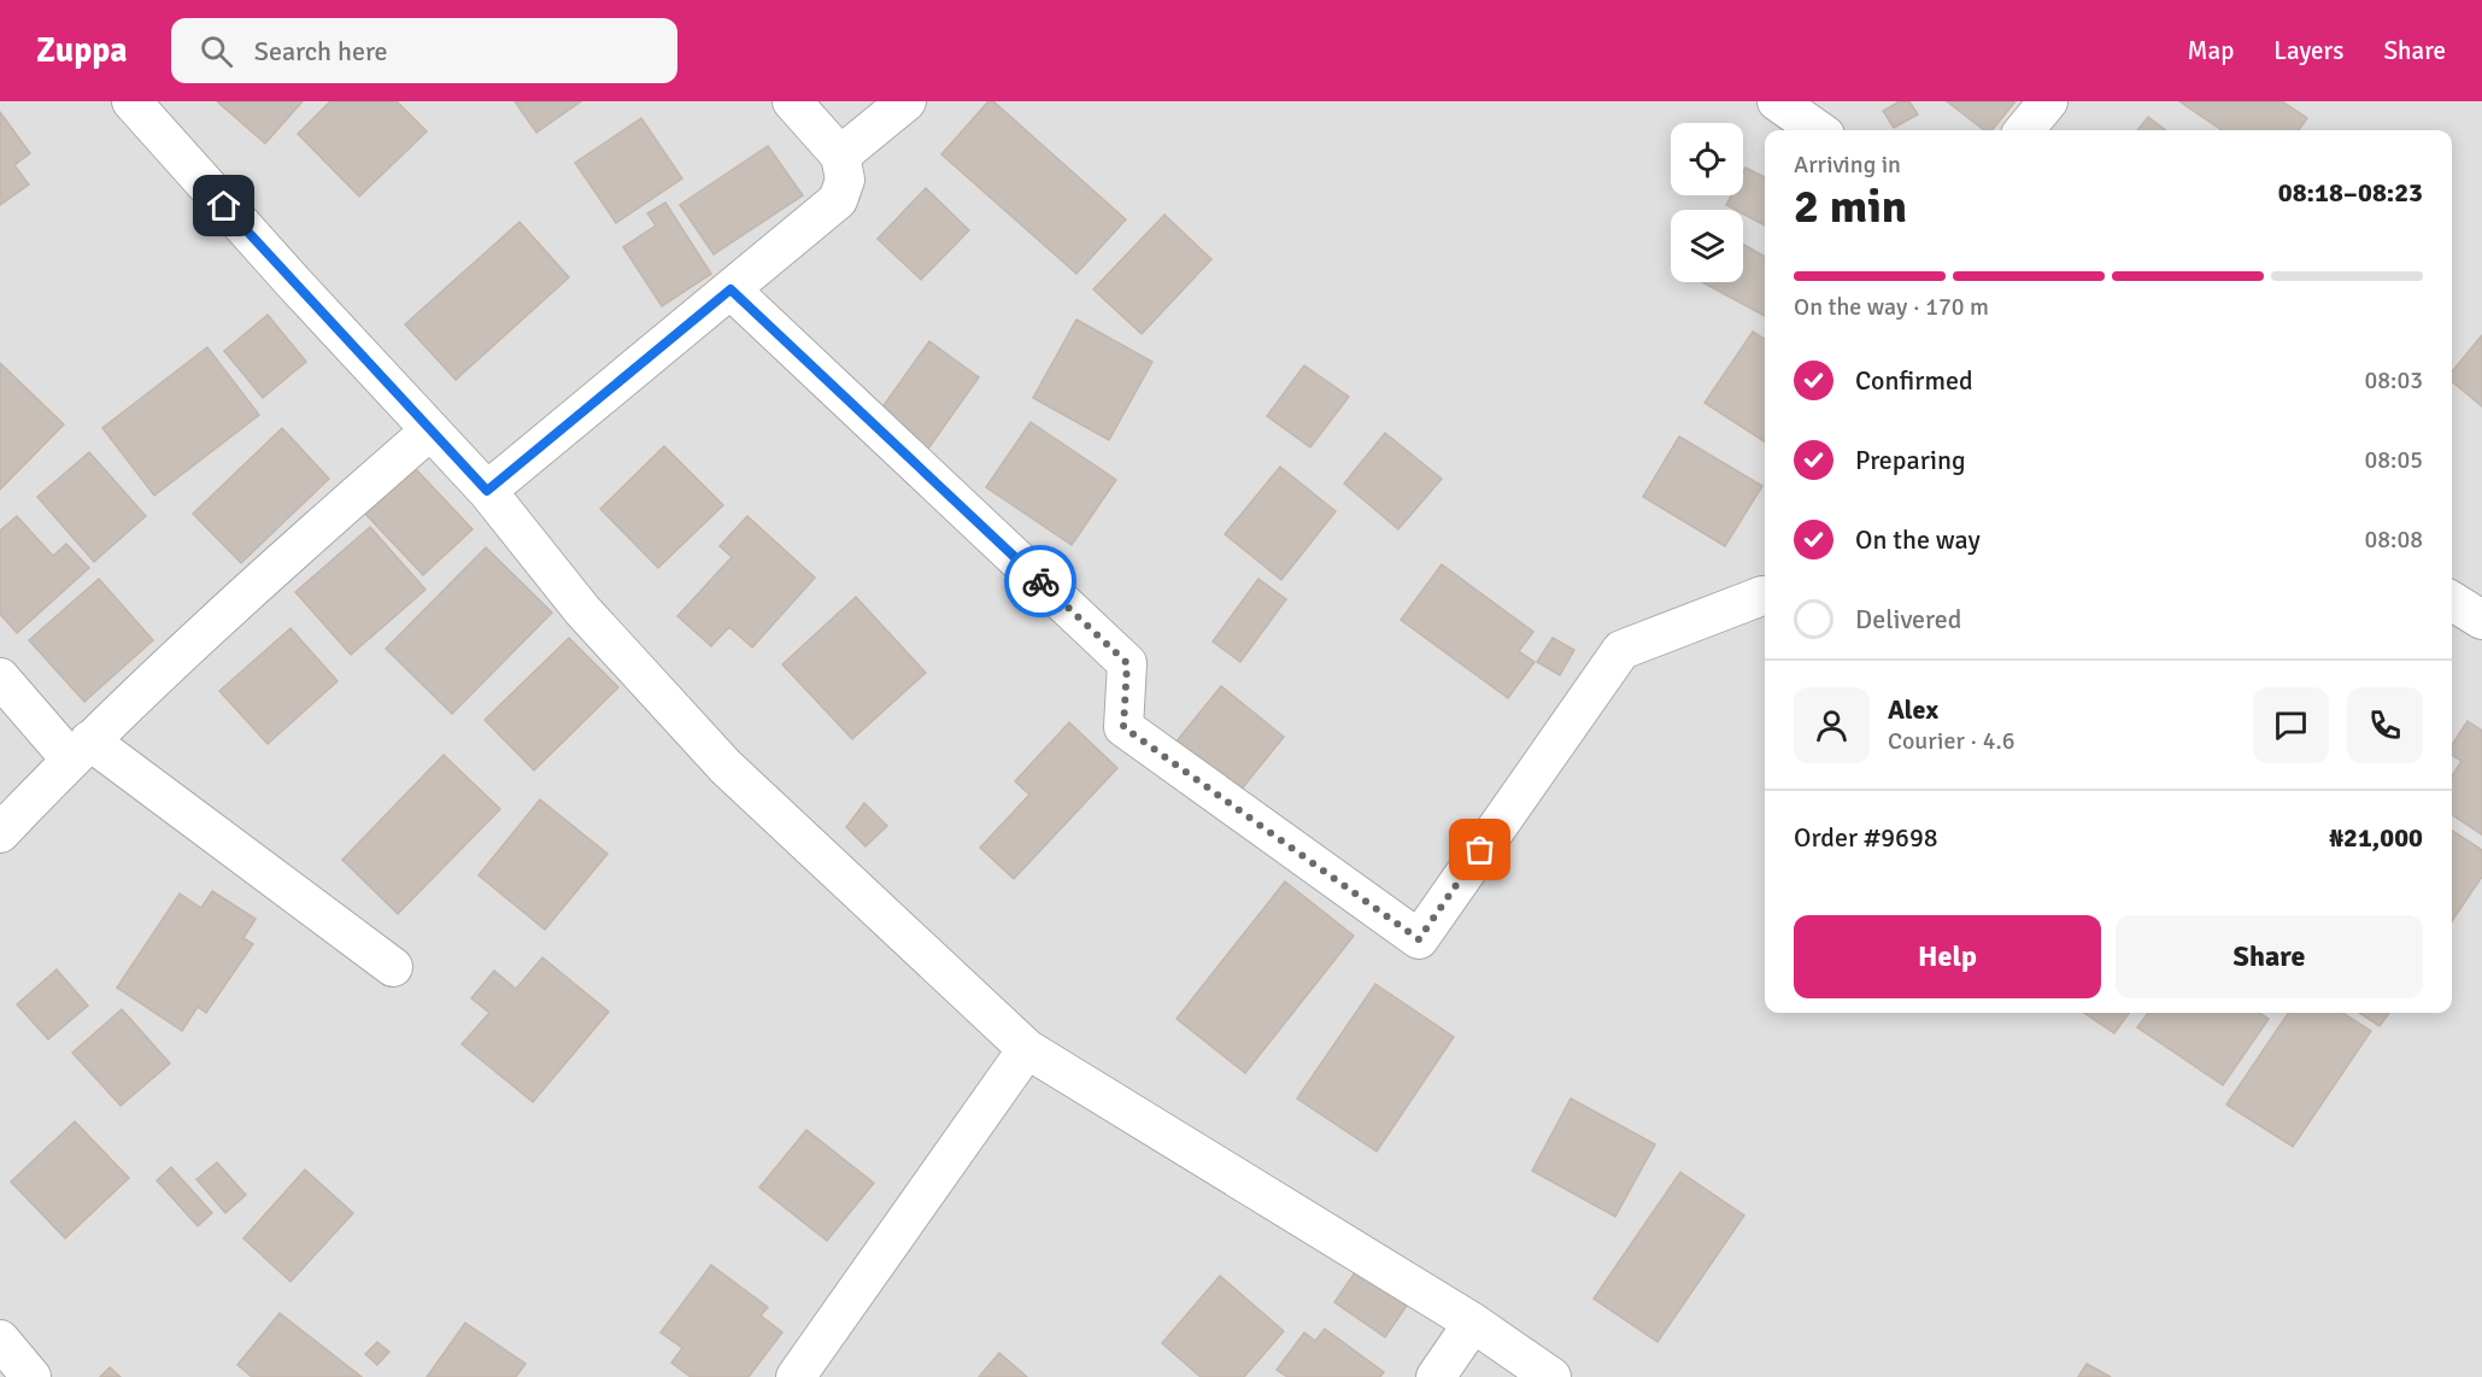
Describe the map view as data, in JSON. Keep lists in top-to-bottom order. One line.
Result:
{"page":{"header":"Zuppa","search":"Search here","nav":["Map","Layers","Share"],"heading":["2 min","Arriving in","08:18–08:23"],"panel":["Alex","Courier · 4.6","Order #9698","₦21,000"],"bar":"On the way · 170 m","list":[["Confirmed","08:03"],["Preparing","08:05"],["On the way","08:08"],"Delivered"],"buttons":["Help","Share"]}}
